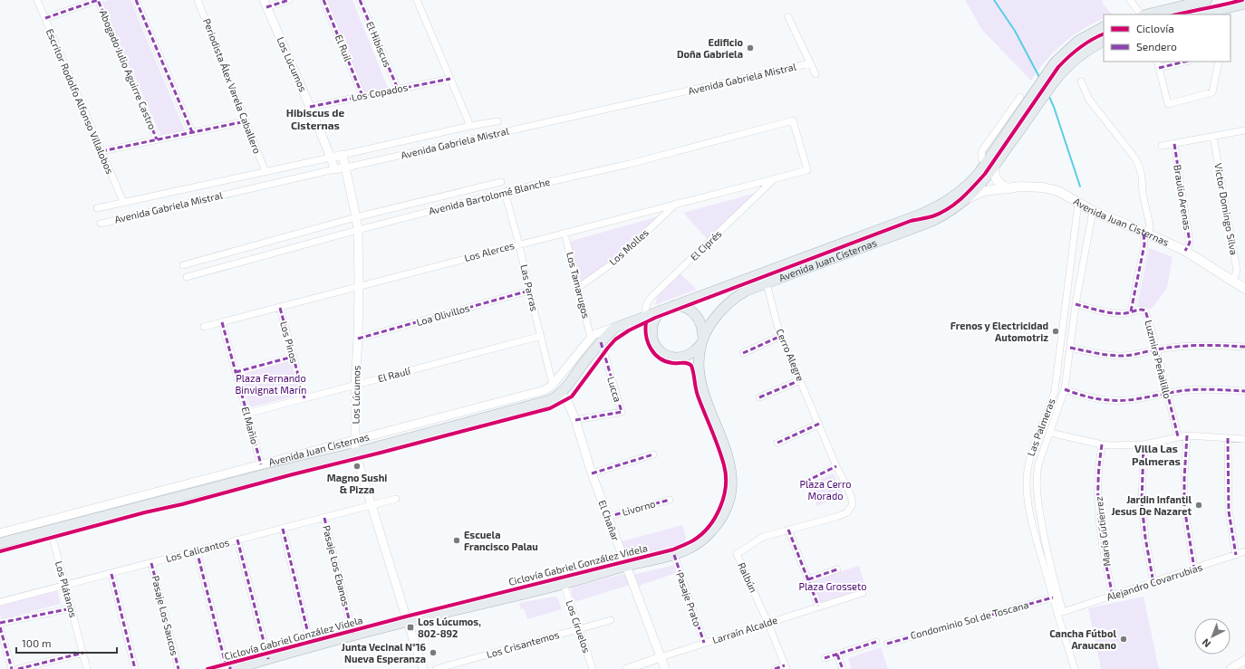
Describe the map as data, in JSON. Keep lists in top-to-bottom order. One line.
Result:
{"streets":{"main road":["Avenida Juan Cisternas"],"street":["El Hibiscus","El Ruil","Los Lúcumos","Abogado Julio Aguirre Castro","Avenida Gabriela Mistral","Periodista Álex Varela Caballero","Los Copados","Escritor Rodolfo Alfonso Villalobos","Avenida Bartolomé Blanche","Braulio Arenas","Víctor Domingo Silva","El Ciprés","Los Molles","Los Alerces","Los Tamarugos","Las Parras","Loa Olivillos","Los Pinos","Cerro Alegre","Luzmira Peñailillo","El Raulí","Lucca","El Mañio","Las Palmeras","Livorno","El Chañar","María Gutierrez","Los Calicantos","Pasaje Los Ebanos","Ralbún","Alejandro Covarrubias","Los Plátanos","Pasaje Prato","Pasaje Los Saucos","Condominio Sol de Toscana","Los Ciruelos","Larraín Alcalde","Los Crisantemos"],"cycle path":["Ciclovía Gabriel González Videla"]},"crossings":[["El Hibiscus","Los Copados"],["El Ruil","Los Copados"],["Los Lúcumos","Avenida Gabriela Mistral"],["Los Lúcumos","Los Copados"],["Los Lúcumos","Avenida Bartolomé Blanche"],["Los Lúcumos","Avenida Juan Cisternas"],["Los Lúcumos","Los Alerces"],["Los Lúcumos","Loa Olivillos"],["Los Lúcumos","El Raulí"],["Los Lúcumos","Los Calicantos"],["Avenida Gabriela Mistral","Periodista Álex Varela Caballero"],["Avenida Gabriela Mistral","Escritor Rodolfo Alfonso Villalobos"],["Avenida Bartolomé Blanche","Los Alerces"],["Avenida Bartolomé Blanche","Las Parras"],["Braulio Arenas","Avenida Juan Cisternas"],["Víctor Domingo Silva","Avenida Juan Cisternas"],["Avenida Juan Cisternas","El Ciprés"],["Avenida Juan Cisternas","Los Tamarugos"],["Avenida Juan Cisternas","Las Parras"],["Avenida Juan Cisternas","Cerro Alegre"],["Avenida Juan Cisternas","Lucca"],["Avenida Juan Cisternas","El Mañio"],["Avenida Juan Cisternas","Las Palmeras"],["Avenida Juan Cisternas","El Chañar"],["Avenida Juan Cisternas","Los Plátanos"],["El Ciprés","Los Alerces"],["Los Molles","Los Alerces"],["Los Molles","Los Tamarugos"],["Los Alerces","Los Tamarugos"],["Los Alerces","Las Parras"],["Los Alerces","Los Pinos"],["Los Alerces","El Mañio"],["Las Parras","Loa Olivillos"],["Las Parras","El Raulí"],["Los Pinos","El Raulí"],["Cerro Alegre","Ralbún"],["Luzmira Peñailillo","Las Palmeras"],["El Raulí","El Mañio"],["Lucca","El Chañar"],["Las Palmeras","Alejandro Covarrubias"],["Las Palmeras","Condominio Sol de Toscana"],["Livorno","El Chañar"],["El Chañar","Larraín Alcalde"],["María Gutierrez","Alejandro Covarrubias"],["Los Calicantos","Pasaje Los Ebanos"],["Los Calicantos","Los Plátanos"],["Los Calicantos","Pasaje Los Saucos"],["Ralbún","Larraín Alcalde"],["Pasaje Prato","Larraín Alcalde"],["Los Ciruelos","Los Crisantemos"]],"districts":["Hibiscus de Cisternas","Villa Las Palmeras"],"parks":["Plaza Fernando Binvignat Marín","Plaza Cerro Morado","Plaza Grosseto"],"places":{"other":["Edificio Doña Gabriela","Frenos y Electricidad Automotriz","Magno Sushi & Pizza","Jardin Infantil Jesus De Nazaret","Escuela Francisco Palau","Cancha Fútbol Araucano","Junta Vecinal N°16 Nueva Esperanza"],"transit":["Los Lúcumos, 802-892"]},"legend":["Ciclovía","Sendero"],"scale_bar":"100 m","north":"bottom left"}
